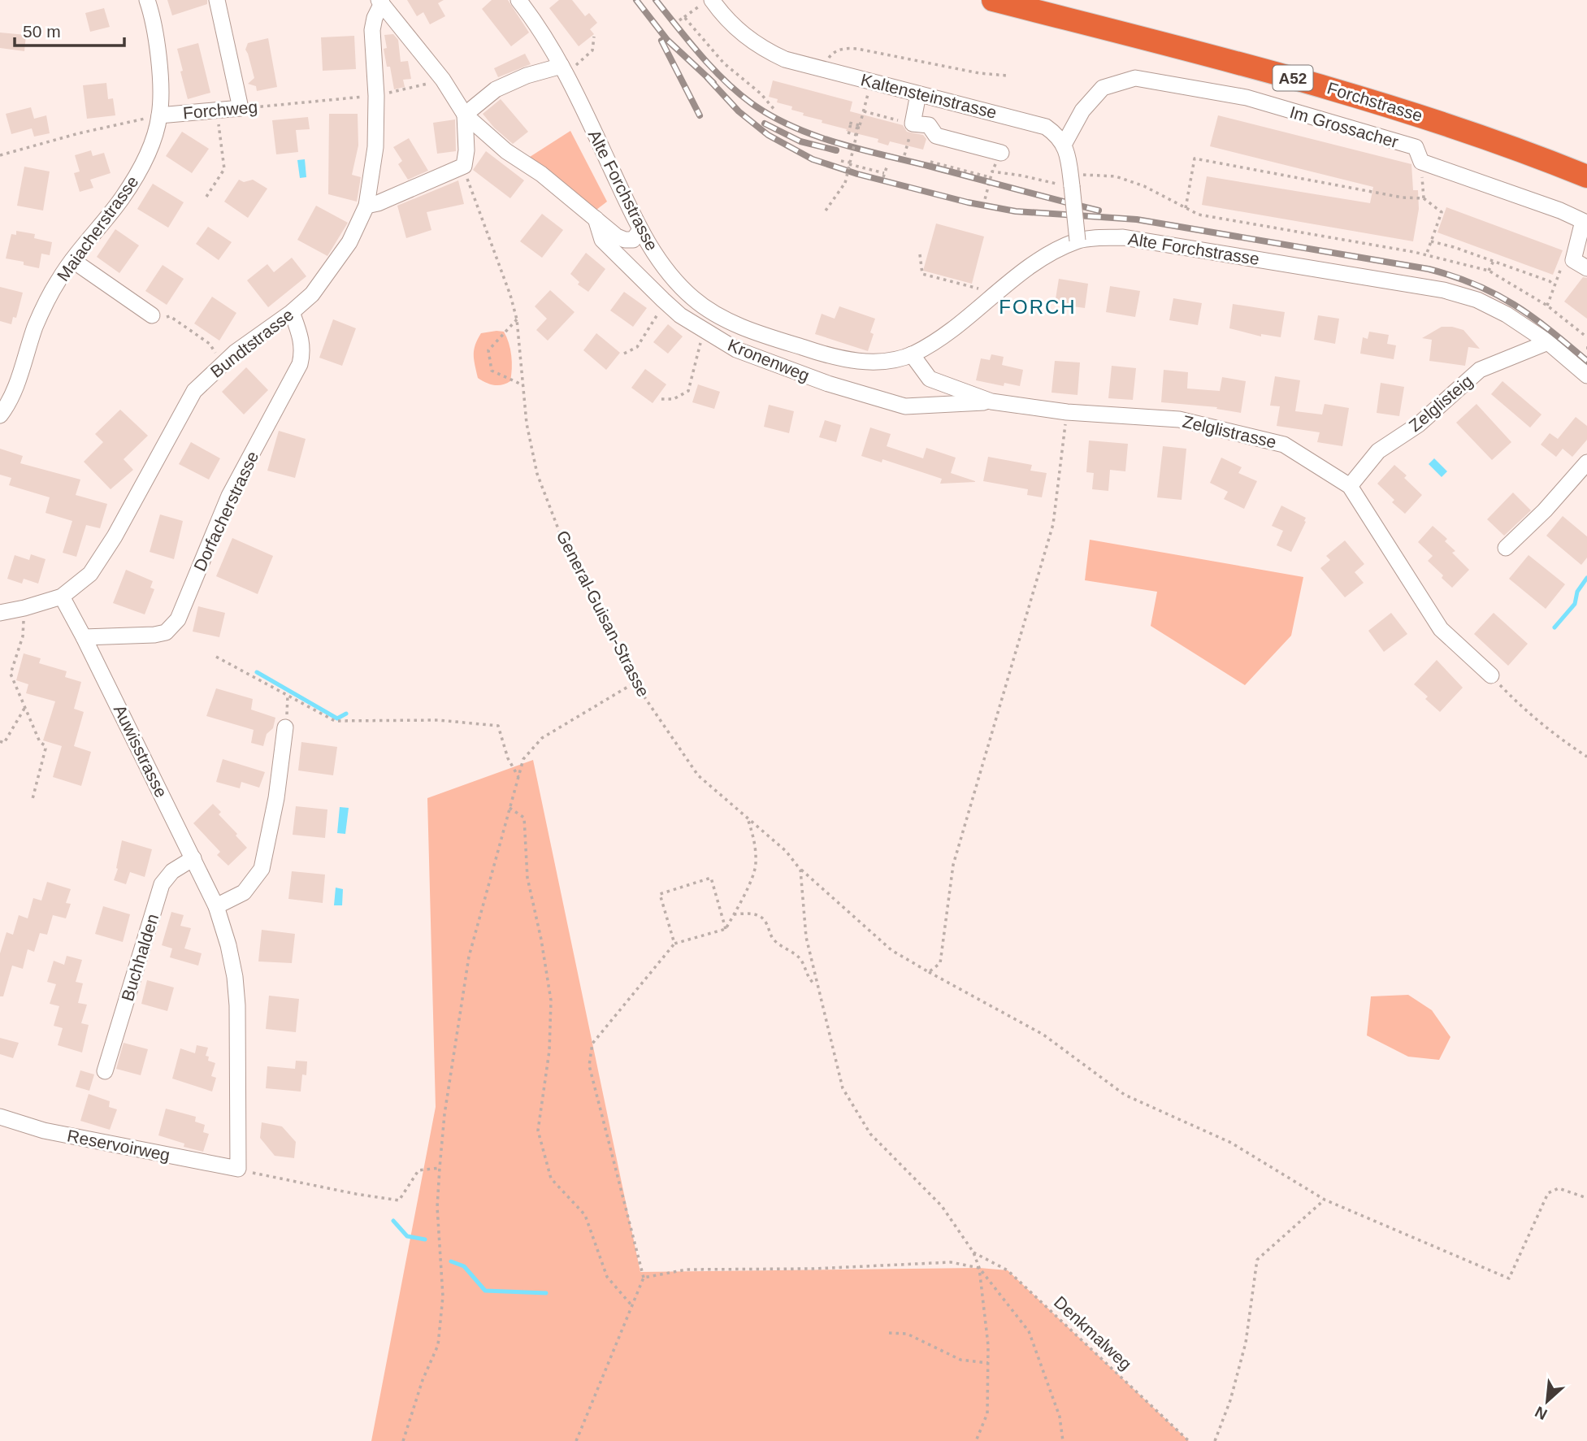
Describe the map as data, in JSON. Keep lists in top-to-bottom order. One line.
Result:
{"streets":{"highway":["A52","Forchstrasse"],"street":["Kaltensteinstrasse","Forchweg","Im Grossacher","Alte Forchstrasse","Maiacherstrasse","Bundtstrasse","Kronenweg","Zelglisteig","Zelglistrasse","Dorfacherstrasse","Auwisstrasse","Buchhalden","Reservoirweg"],"path":["General-Guisan-Strasse","Denkmalweg"]},"crossings":[["Kaltensteinstrasse","Im Grossacher"],["Forchweg","Maiacherstrasse"],["Forchweg","Bundtstrasse"],["Alte Forchstrasse","Kronenweg"],["Alte Forchstrasse","Zelglisteig"],["Alte Forchstrasse","Zelglistrasse"],["Bundtstrasse","Dorfacherstrasse"],["Bundtstrasse","Auwisstrasse"],["Kronenweg","Zelglistrasse"],["Zelglisteig","Zelglistrasse"],["Dorfacherstrasse","Auwisstrasse"],["Auwisstrasse","Buchhalden"],["Auwisstrasse","Reservoirweg"]],"districts":["FORCH"],"scale_bar":"50 m","north":"bottom left"}
